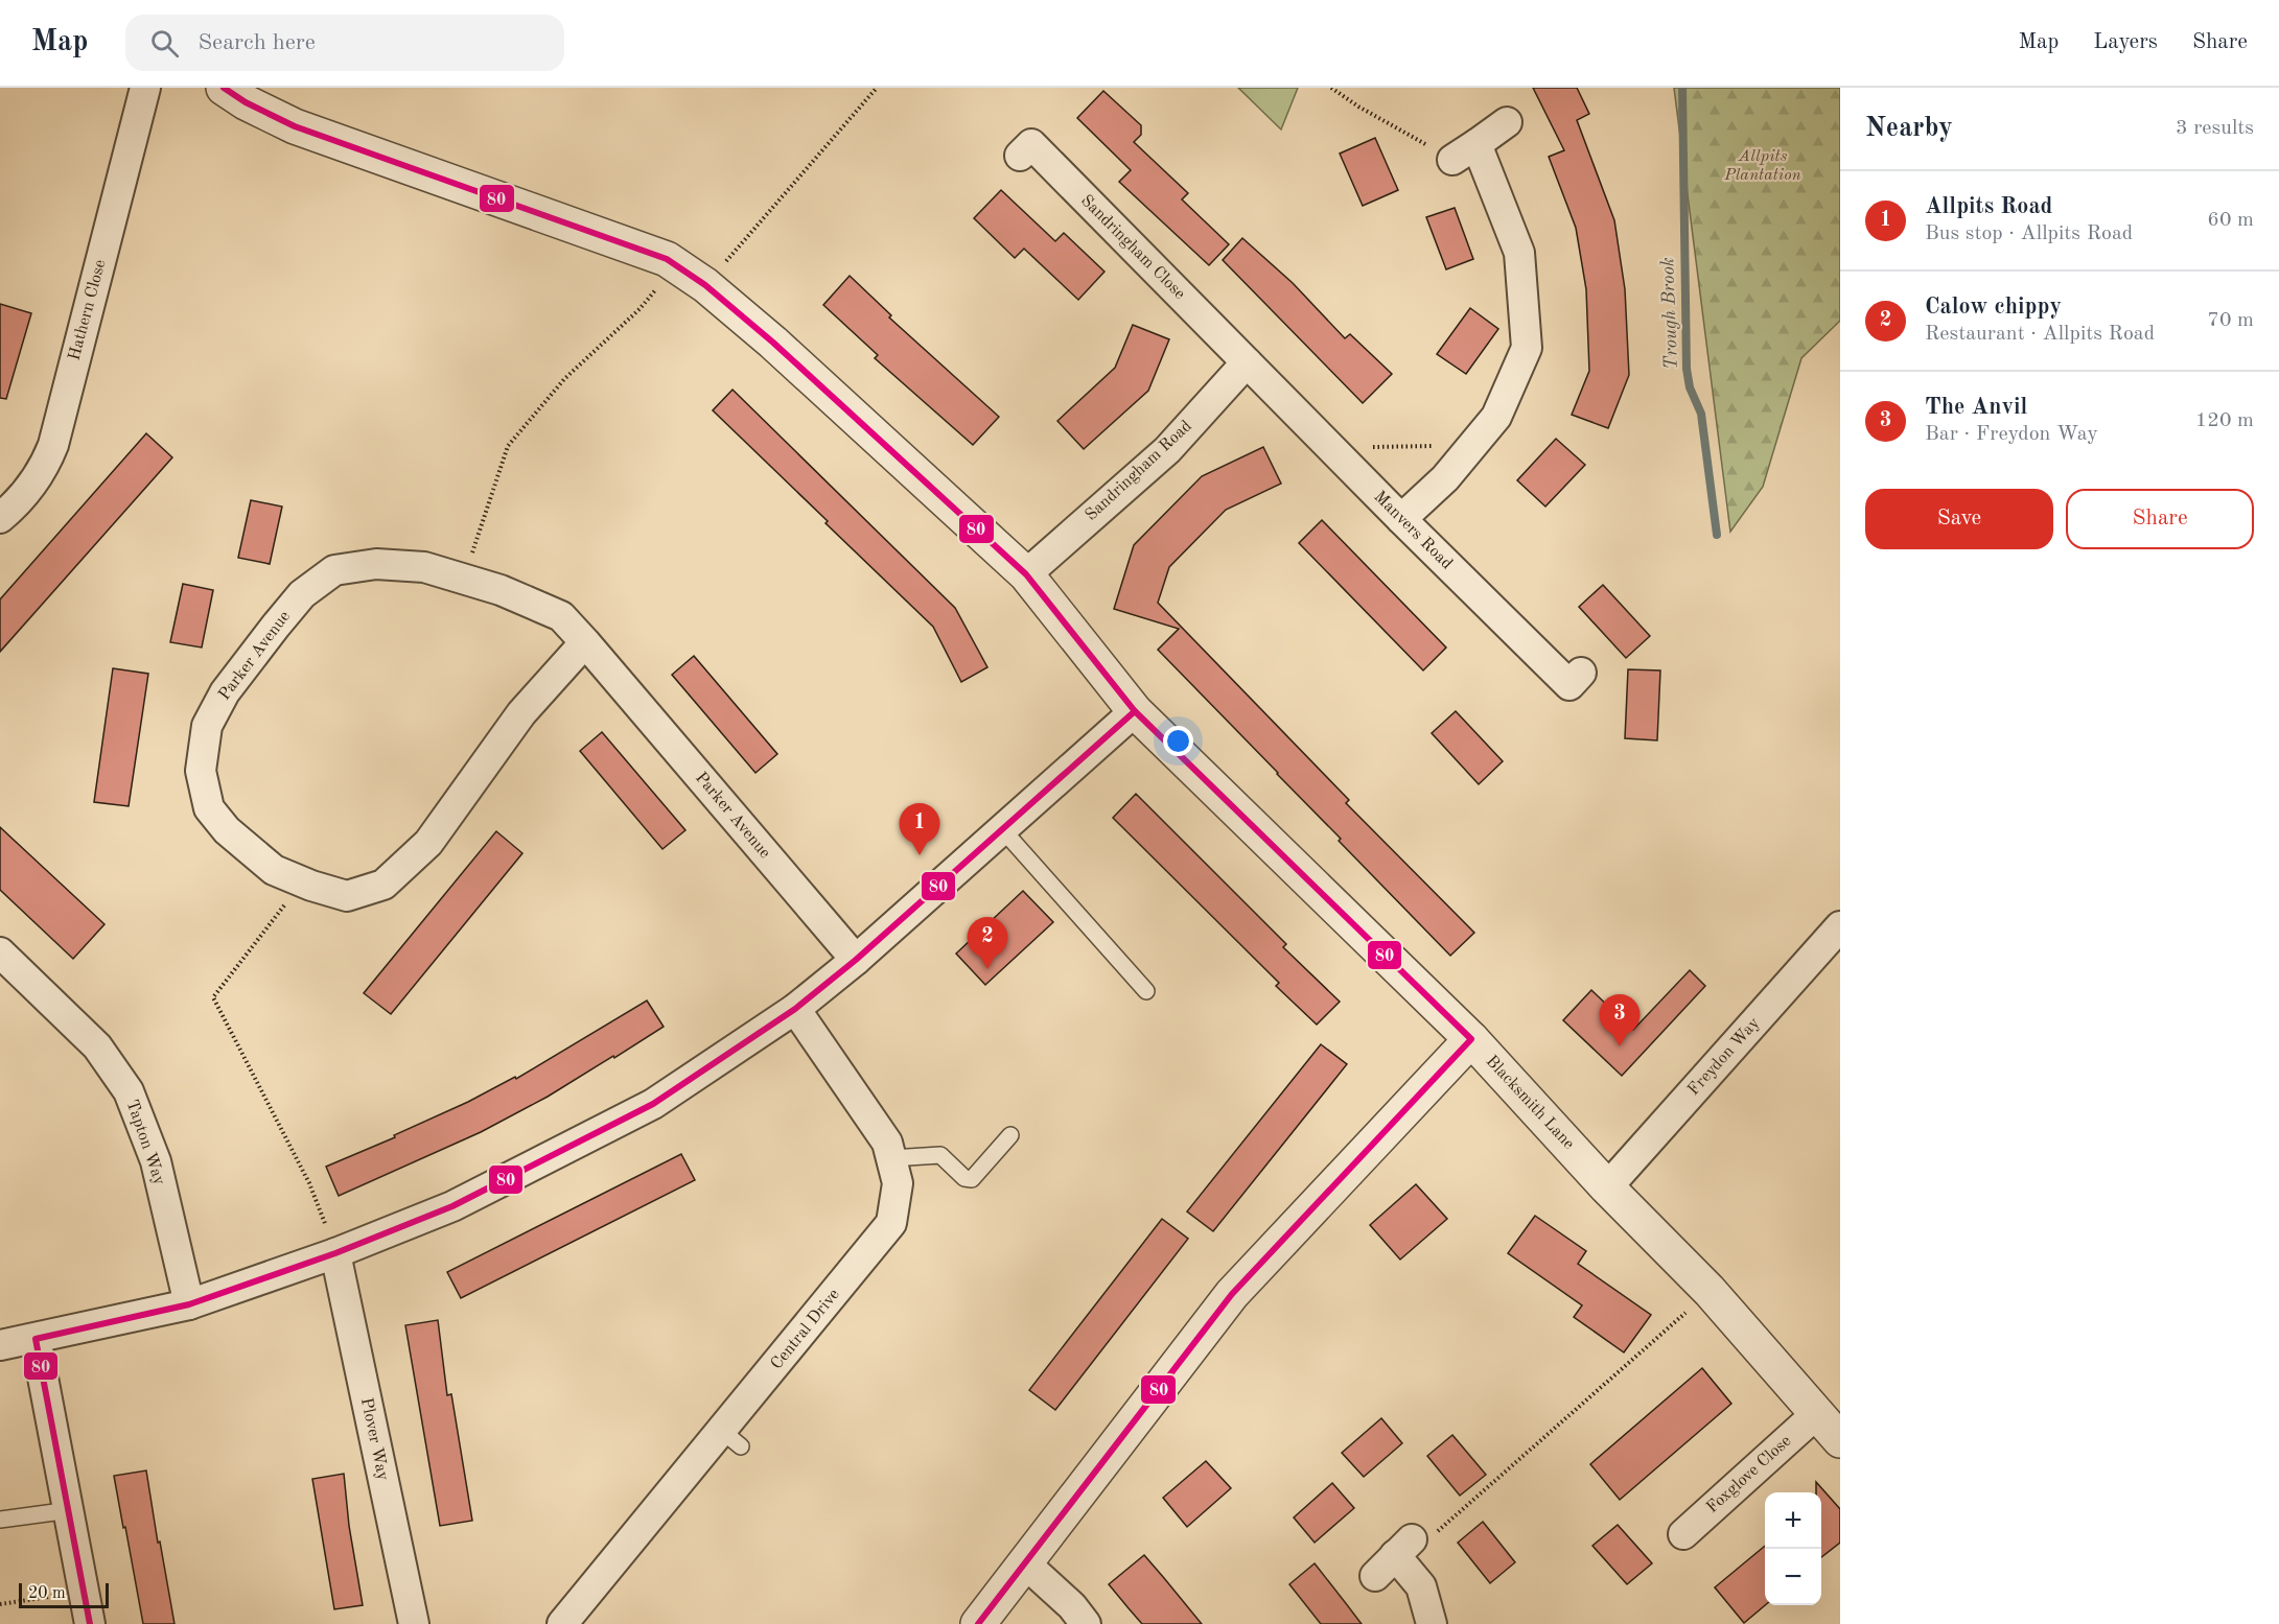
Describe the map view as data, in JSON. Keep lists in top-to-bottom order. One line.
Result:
{"streets":{"street":["Sandringham Close","Hathern Close","Sandringham Road","Manvers Road","Parker Avenue","Freydon Way","Blacksmith Lane","Tapton Way","Central Drive","Plover Way","Foxglove Close"]},"crossings":[["Sandringham Close","Sandringham Road"],["Sandringham Close","Manvers Road"],["Sandringham Road","Manvers Road"],["Sandringham Road","Blacksmith Lane"],["Freydon Way","Blacksmith Lane"],["Blacksmith Lane","Foxglove Close"]],"water":["Trough Brook"],"parks":["Allpits Plantation"],"lines":["transit line 80"],"scale_bar":"20 m","page":{"header":"Map","search":"Search here","nav":["Map","Layers","Share"],"heading":["Nearby","3 results"],"list":[{"mark":"1","name":"Allpits Road","note":"Bus stop · Allpits Road","value":"60 m"},{"mark":"2","name":"Calow chippy","note":"Restaurant · Allpits Road","value":"70 m"},{"mark":"3","name":"The Anvil","note":"Bar · Freydon Way","value":"120 m"}],"buttons":["Save","Share"],"pins":["1","2","3"],"map_buttons":["+","−"],"scale":"20 m"}}
